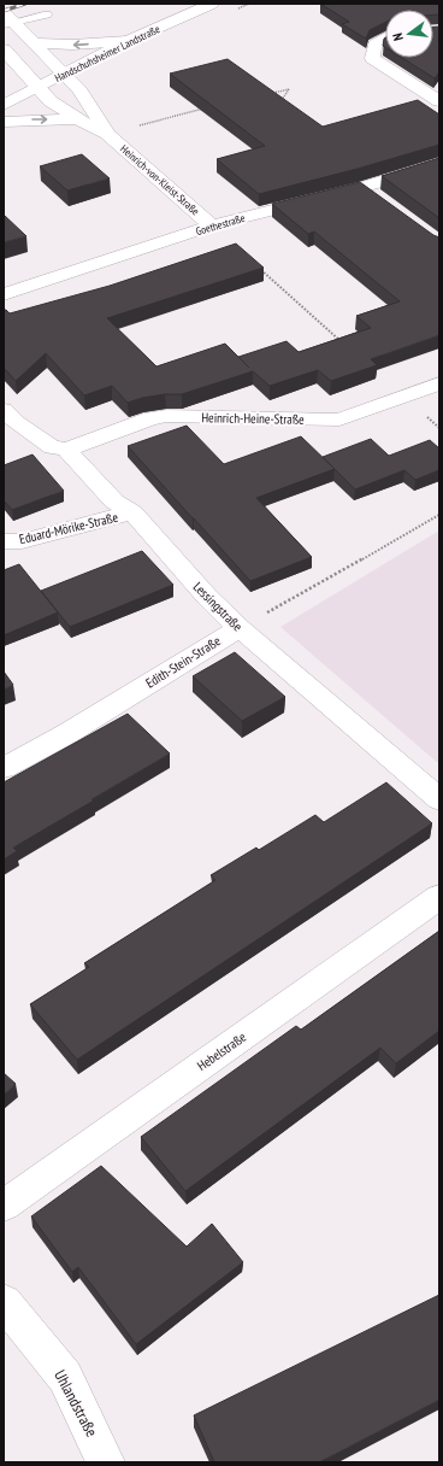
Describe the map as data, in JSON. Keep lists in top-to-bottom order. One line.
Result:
{"streets":{"street":["Handschuhsheimer Landstraße","Heinrich-von-Kleist-Straße","Goethestraße","Heinrich-Heine-Straße","Eduard-Mörike-Straße","Lessingstraße","Edith-Stein-Straße","Hebelstraße","Uhlandstraße"]},"crossings":[["Handschuhsheimer Landstraße","Heinrich-von-Kleist-Straße"],["Heinrich-von-Kleist-Straße","Goethestraße"],["Heinrich-Heine-Straße","Lessingstraße"],["Eduard-Mörike-Straße","Lessingstraße"],["Lessingstraße","Edith-Stein-Straße"]],"north":"left"}
